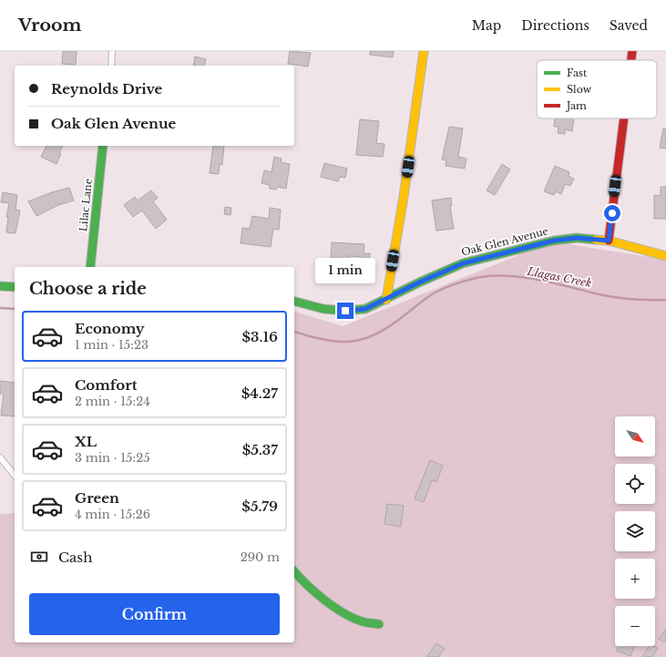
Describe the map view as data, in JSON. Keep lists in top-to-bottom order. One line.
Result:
{"streets":{"street":["Lilac Lane","Oak Glen Avenue"]},"water":["Llagas Creek"],"legend":["Fast","Slow","Jam"],"north":"bottom right","page":{"header":"Vroom","nav":["Map","Directions","Saved"],"banner":["Reynolds Drive","Oak Glen Avenue"],"bubble":"1 min","heading":"Choose a ride","list":[{"name":"Economy","note":"1 min · 15:23","value":"$3.16"},{"name":"Comfort","note":"2 min · 15:24","value":"$4.27"},{"name":"XL","note":"3 min · 15:25","value":"$5.37"},{"name":"Green","note":"4 min · 15:26","value":"$5.79"}],"map_buttons":["+","−"],"pay":["Cash","290 m"],"buttons":"Confirm"}}
